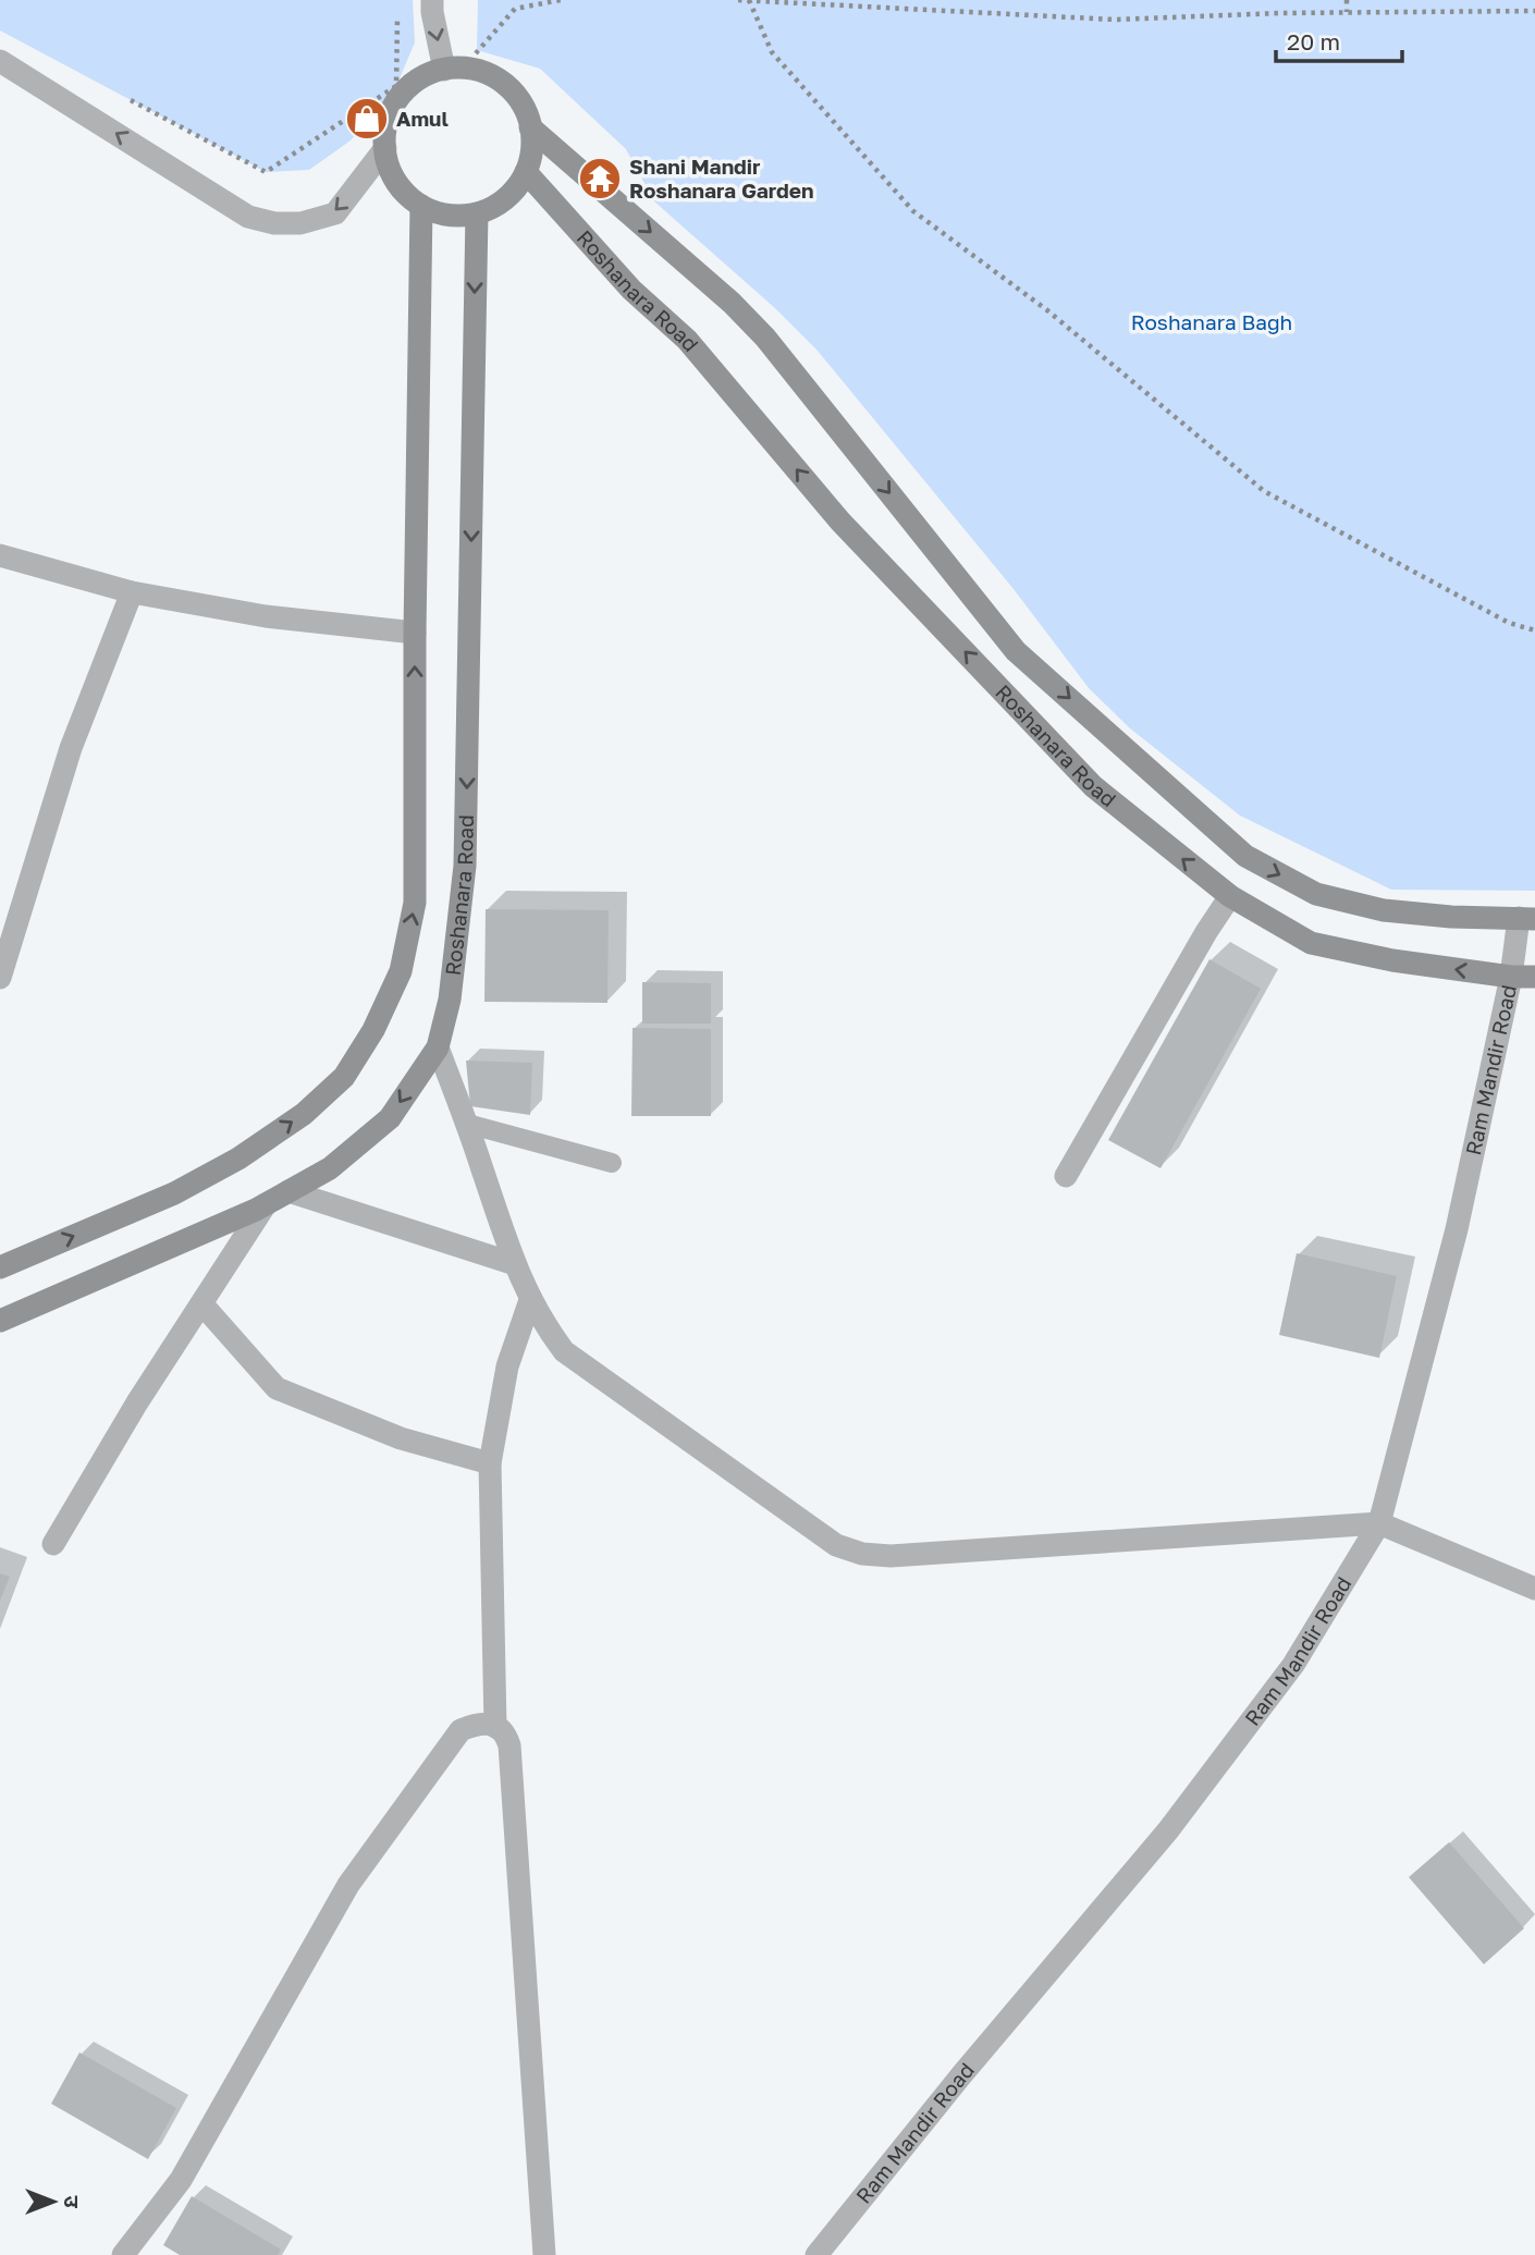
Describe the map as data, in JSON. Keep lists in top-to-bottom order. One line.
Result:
{"streets":{"street":["Roshanara Road","Ram Mandir Road"]},"crossings":[["Roshanara Road","Ram Mandir Road"]],"parks":["Roshanara Bagh"],"places":{"shop":["Amul"],"temple":["Shani Mandir Roshanara Garden"]},"scale_bar":"20 m","north":"right"}
